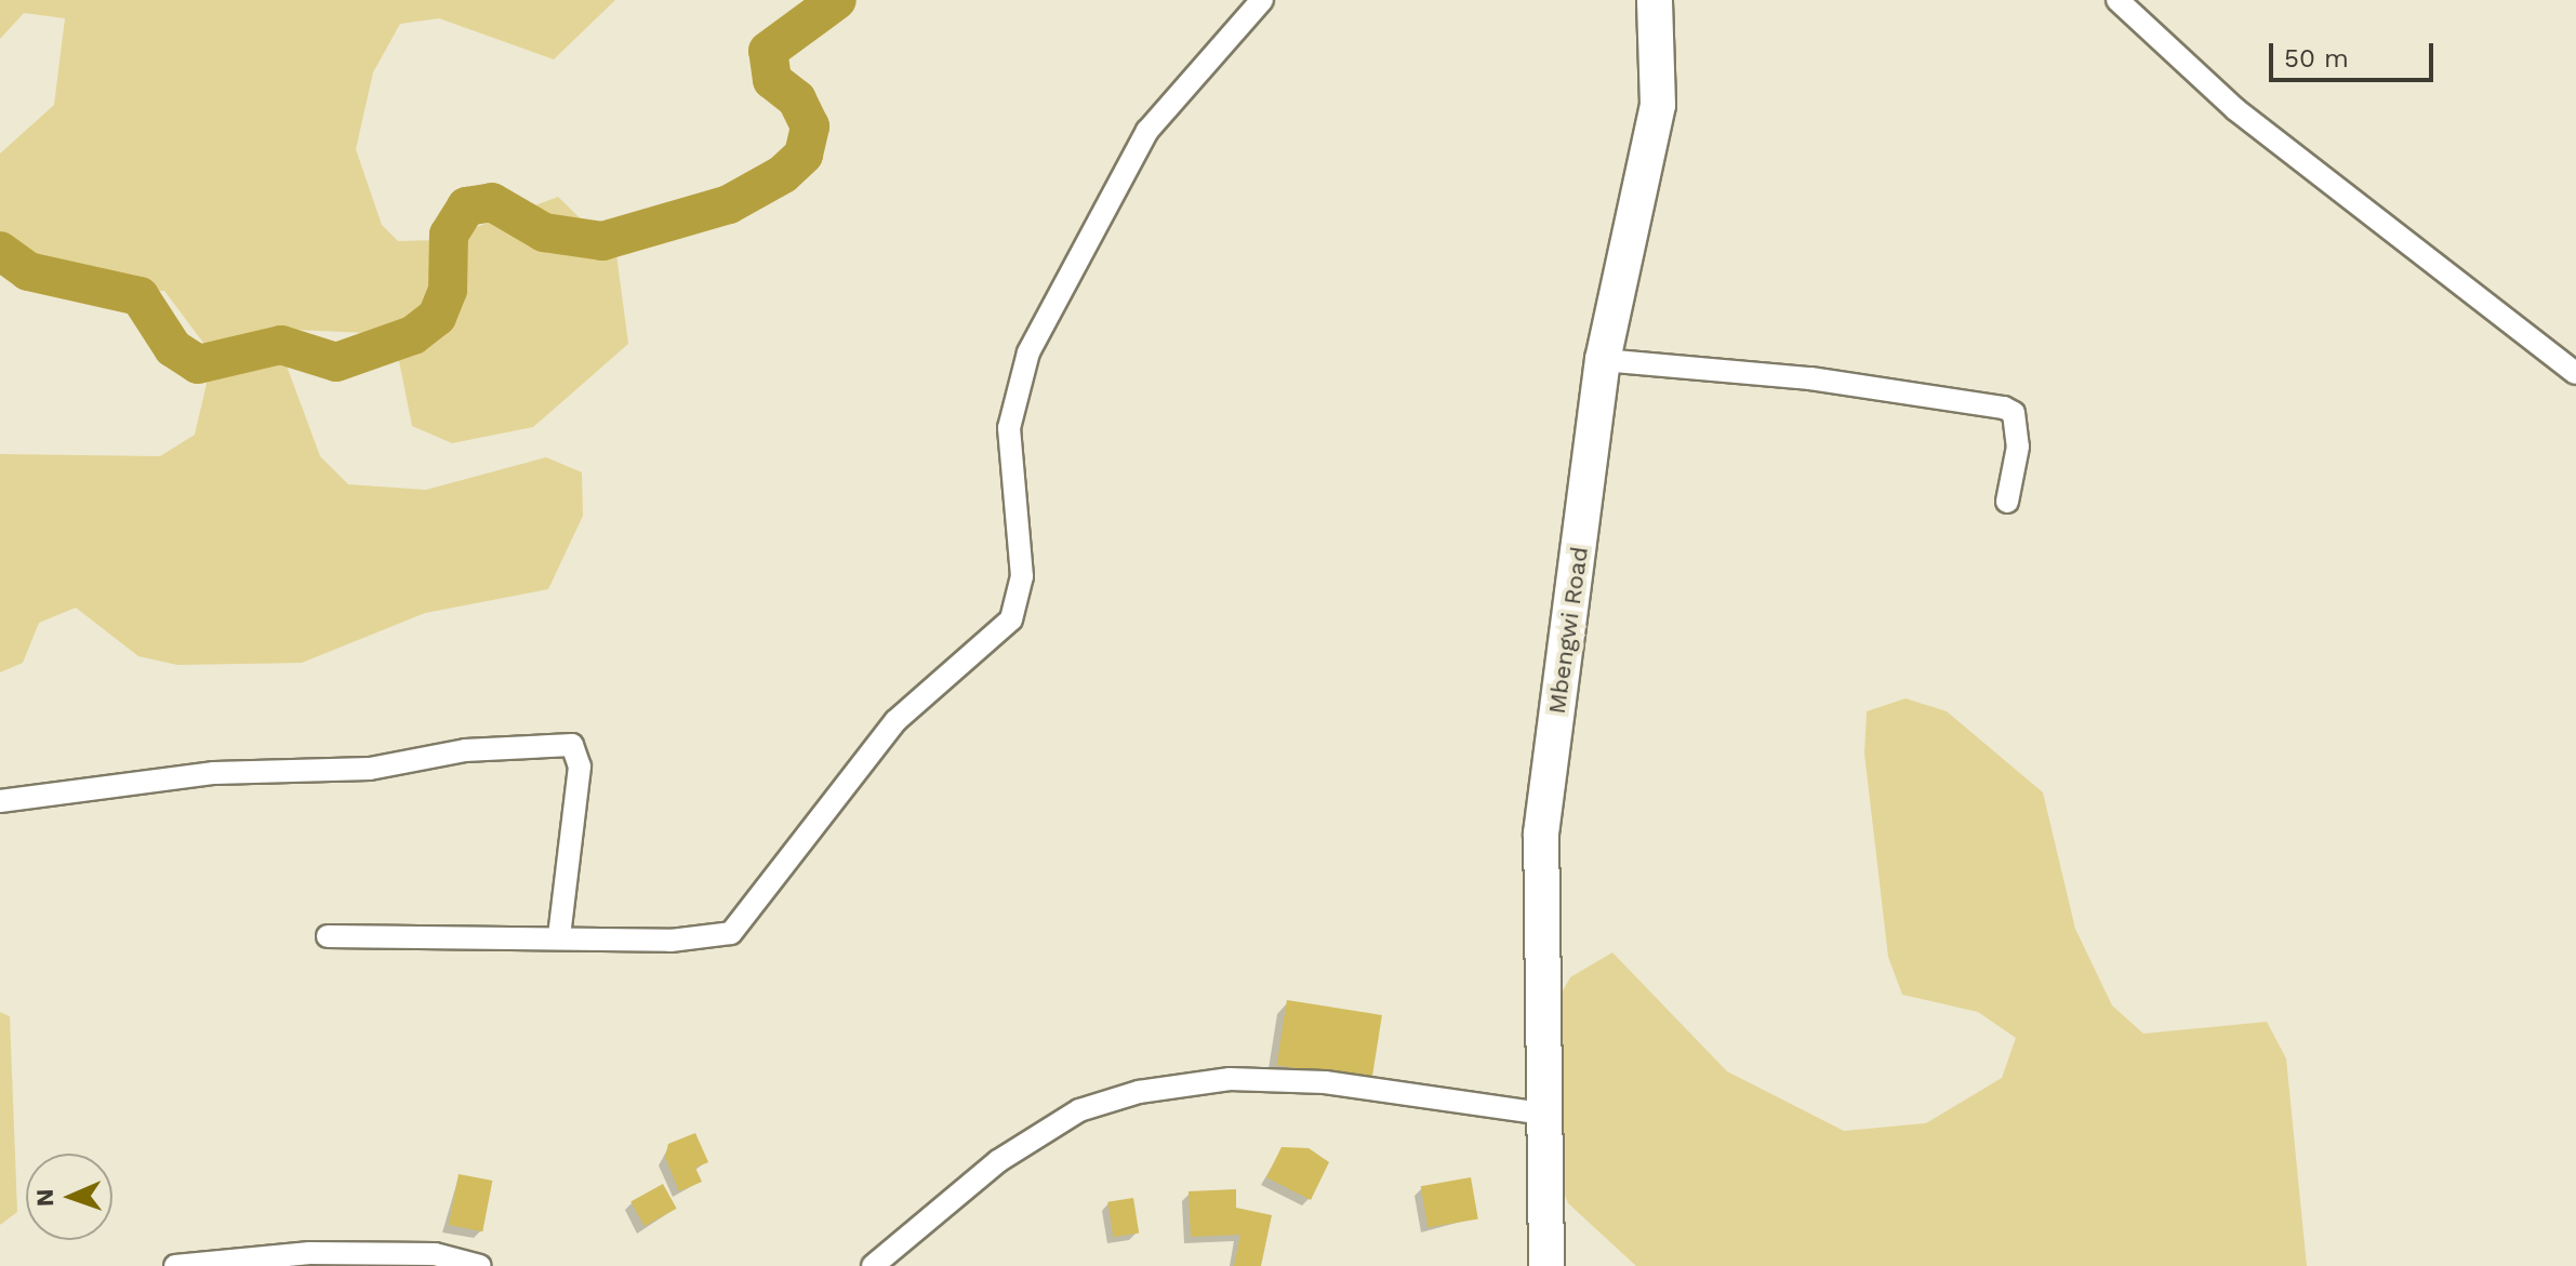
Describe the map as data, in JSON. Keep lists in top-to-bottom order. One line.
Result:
{"streets":{"main road":["Mbengwi Road"]},"scale_bar":"50 m","north":"left"}
